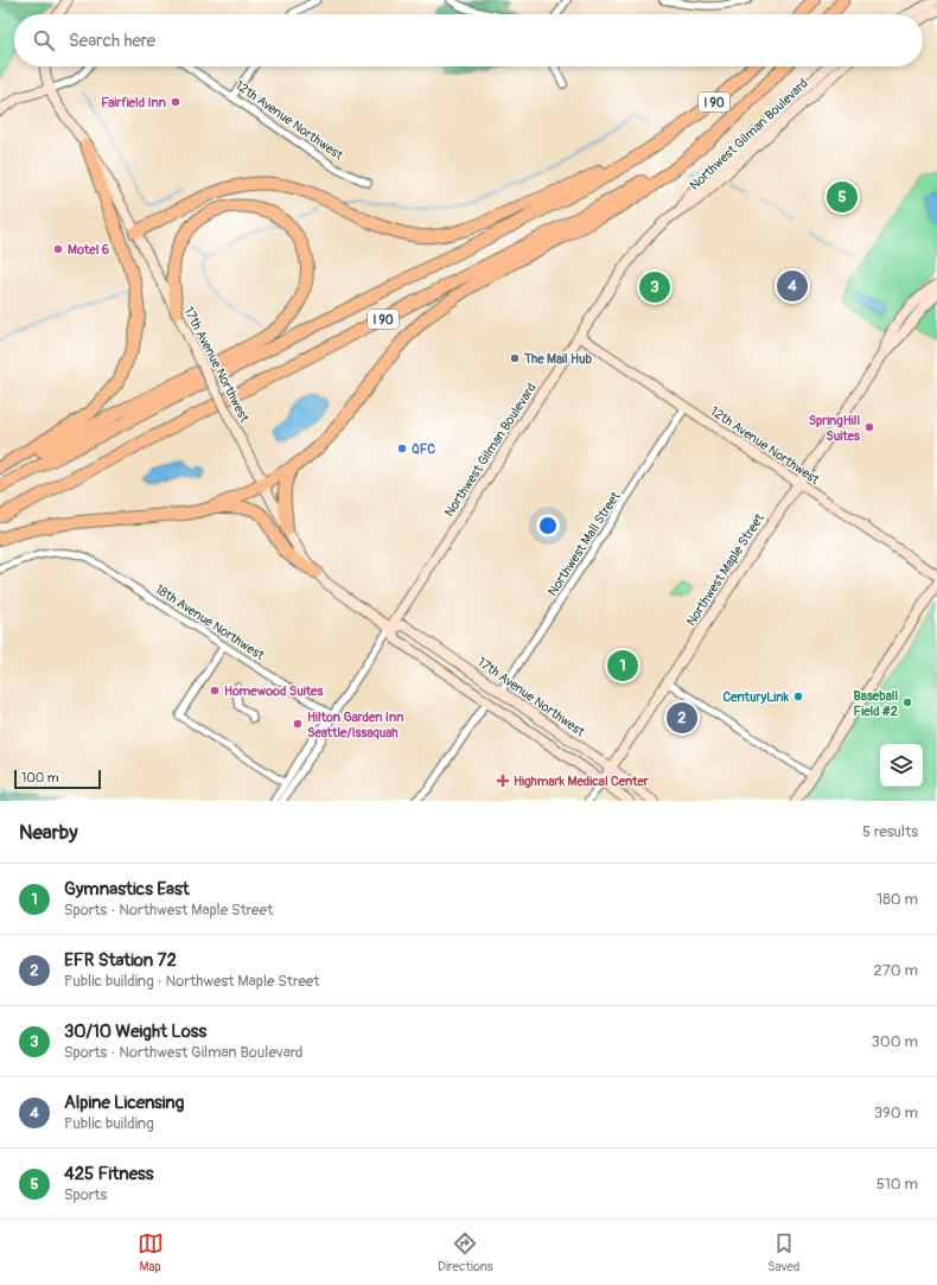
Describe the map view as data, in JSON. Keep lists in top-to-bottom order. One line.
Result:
{"streets":{"highway":["I 90"],"street":["12th Avenue Northwest","Northwest Gilman Boulevard","17th Avenue Northwest","Northwest Mall Street","Northwest Maple Street","18th Avenue Northwest"]},"crossings":[["12th Avenue Northwest","Northwest Gilman Boulevard"],["12th Avenue Northwest","Northwest Mall Street"],["12th Avenue Northwest","Northwest Maple Street"],["Northwest Gilman Boulevard","17th Avenue Northwest"],["Northwest Gilman Boulevard","18th Avenue Northwest"],["17th Avenue Northwest","Northwest Mall Street"],["17th Avenue Northwest","Northwest Maple Street"]],"places":{"other":["Fairfield Inn","Motel 6","The Mail Hub","SpringHill Suites","QFC","Homewood Suites","CenturyLink","Baseball Field #2","Hilton Garden Inn Seattle/Issaquah"],"health":["Highmark Medical Center"]},"scale_bar":"100 m","page":{"search":"Search here","pins":["5","4","3","1","2"],"scale":"100 m","heading":["Nearby","5 results"],"list":[{"mark":"1","name":"Gymnastics East","note":"Sports · Northwest Maple Street","value":"180 m"},{"mark":"2","name":"EFR Station 72","note":"Public building · Northwest Maple Street","value":"270 m"},{"mark":"3","name":"30/10 Weight Loss","note":"Sports · Northwest Gilman Boulevard","value":"300 m"},{"mark":"4","name":"Alpine Licensing","note":"Public building","value":"390 m"},{"mark":"5","name":"425 Fitness","note":"Sports","value":"510 m"}],"nav":["Map","Directions","Saved"]}}
